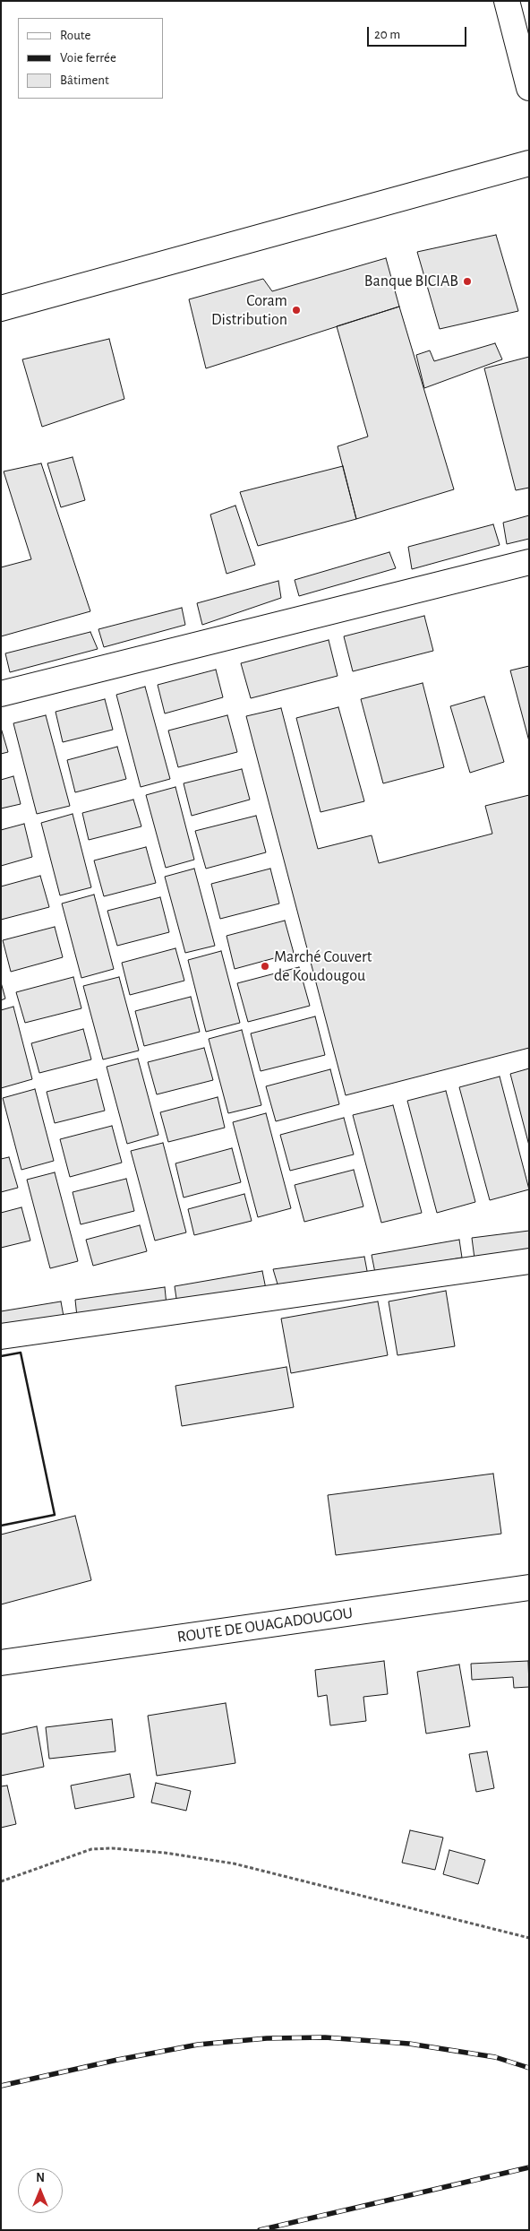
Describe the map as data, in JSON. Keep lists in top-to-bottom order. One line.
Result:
{"streets":{"street":["ROUTE DE OUAGADOUGOU"]},"places":["Banque BICIAB","Coram Distribution","Marché Couvert de Koudougou"],"legend":["Route","Voie ferrée","Bâtiment"],"scale_bar":"20 m","north":"top"}
